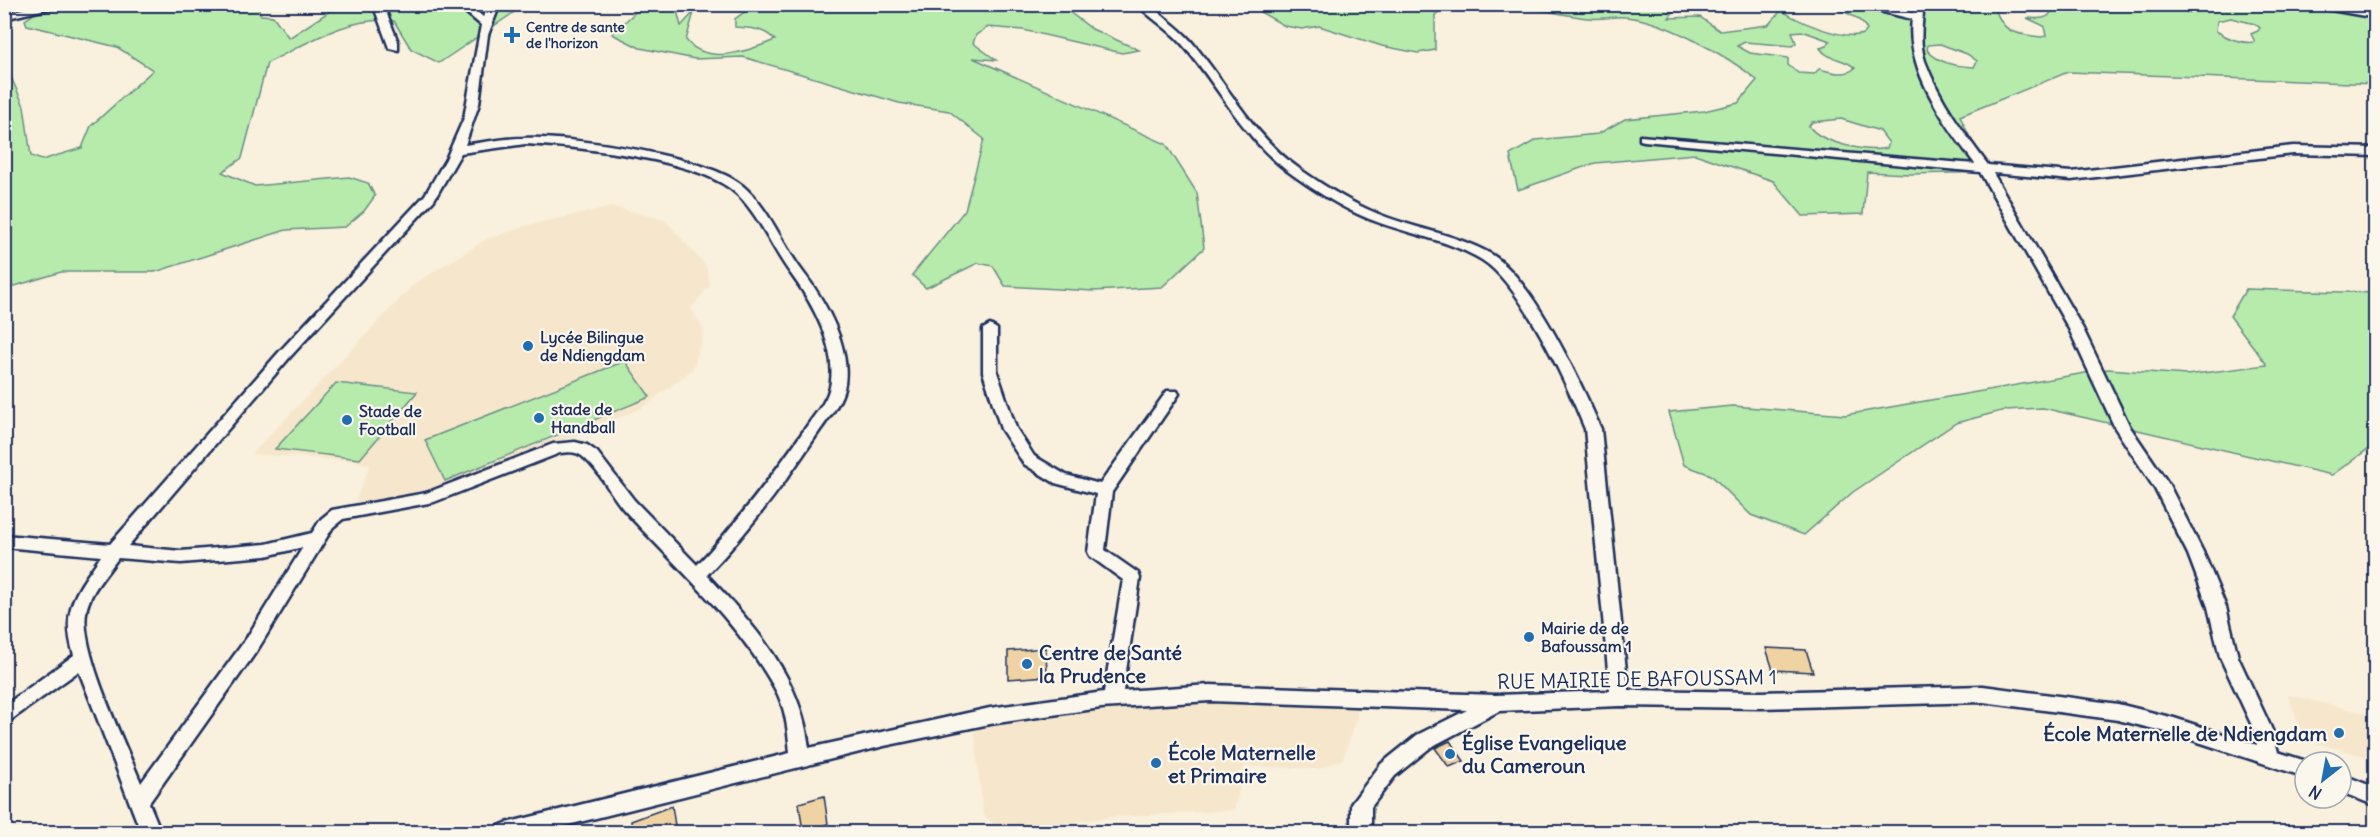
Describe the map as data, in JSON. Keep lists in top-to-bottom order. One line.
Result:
{"streets":{"street":["RUE MAIRIE DE BAFOUSSAM 1"]},"places":{"health":["Centre de sante de l'horizon"],"other":["Lycée Bilingue de Ndiengdam","stade de Handball","Stade de Football","Mairie de de Bafoussam 1","Centre de Santé la Prudence","École Maternelle de Ndiengdam","Église Evangelique du Cameroun","École Maternelle et Primaire"]},"north":"bottom left"}
